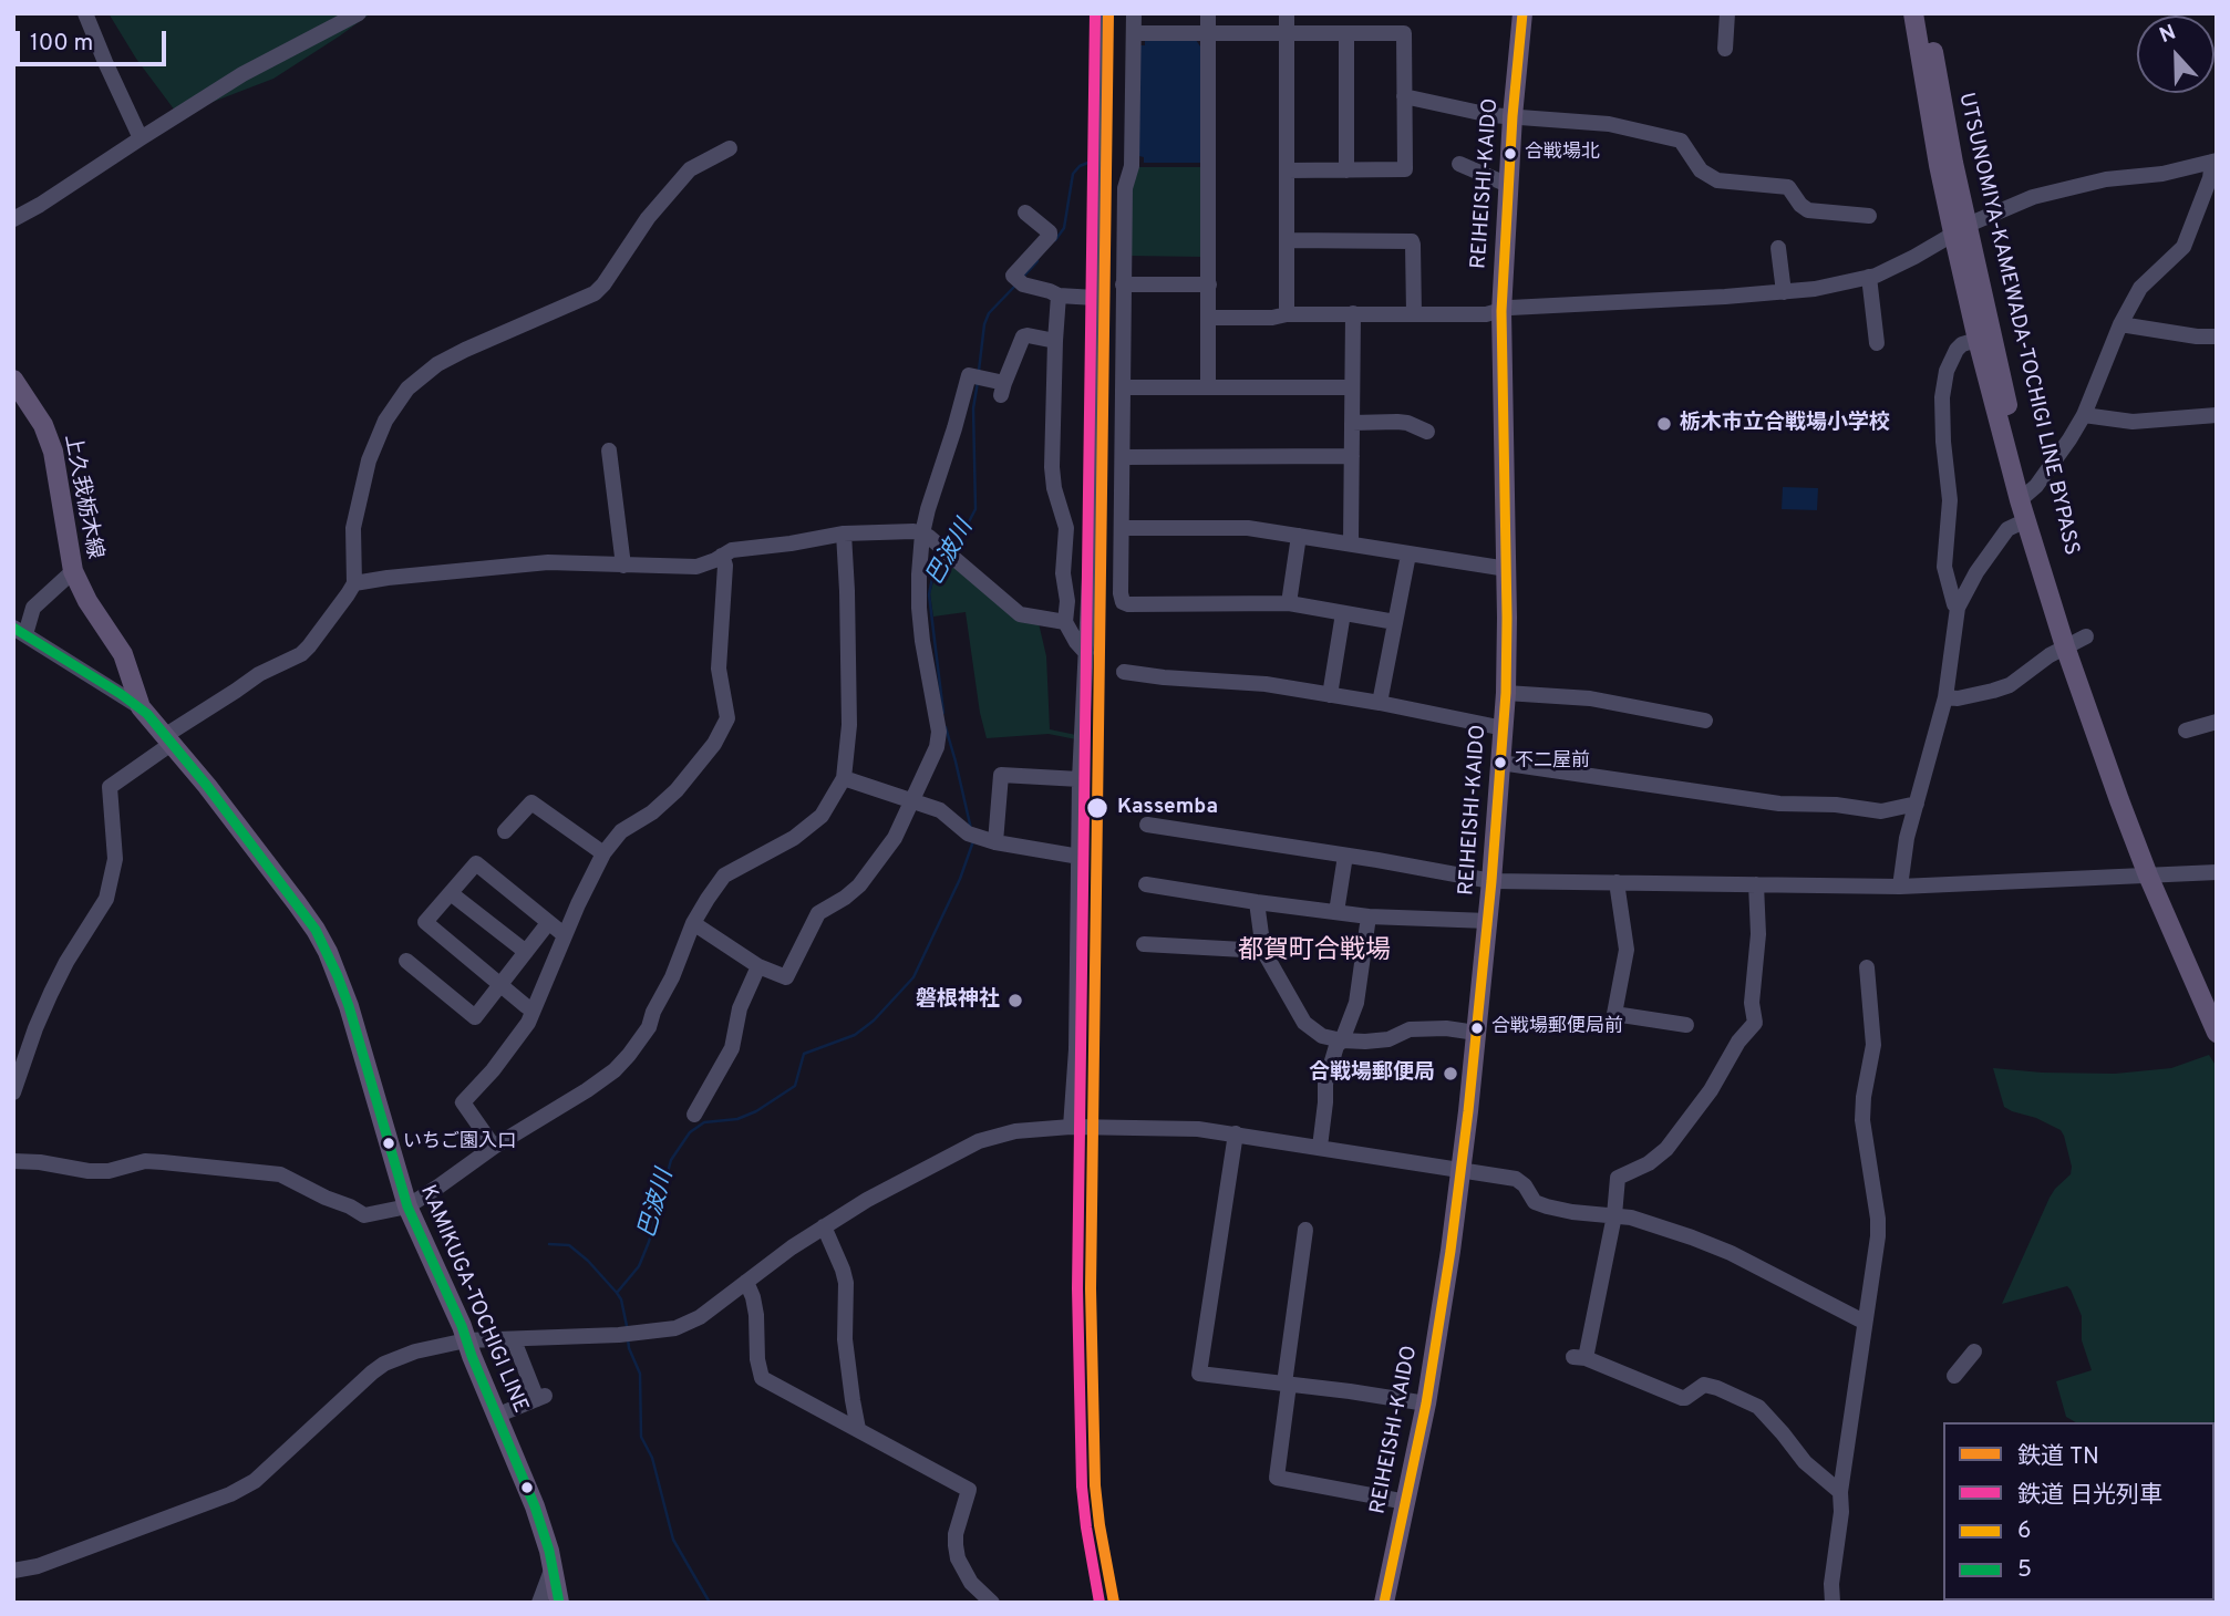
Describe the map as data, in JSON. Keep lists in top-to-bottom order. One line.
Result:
{"streets":{"main road":["REIHEISHI-KAIDO","UTSUNOMIYA-KAMEWADA-TOCHIGI LINE BYPASS","上久我栃木線","KAMIKUGA-TOCHIGI LINE"]},"crossings":[["上久我栃木線","KAMIKUGA-TOCHIGI LINE"]],"districts":["都賀町合戦場"],"water":["巴波川"],"places":["合戦場北","栃木市立合戦場小学校","不二屋前","Kassemba","磐根神社","合戦場郵便局前","合戦場郵便局","いちご園入口"],"lines":["rail line TN","rail line 日光列車","transit line 6","transit line 5"],"legend":["鉄道 TN","鉄道 日光列車","6","5"],"scale_bar":"100 m","north":"top"}
